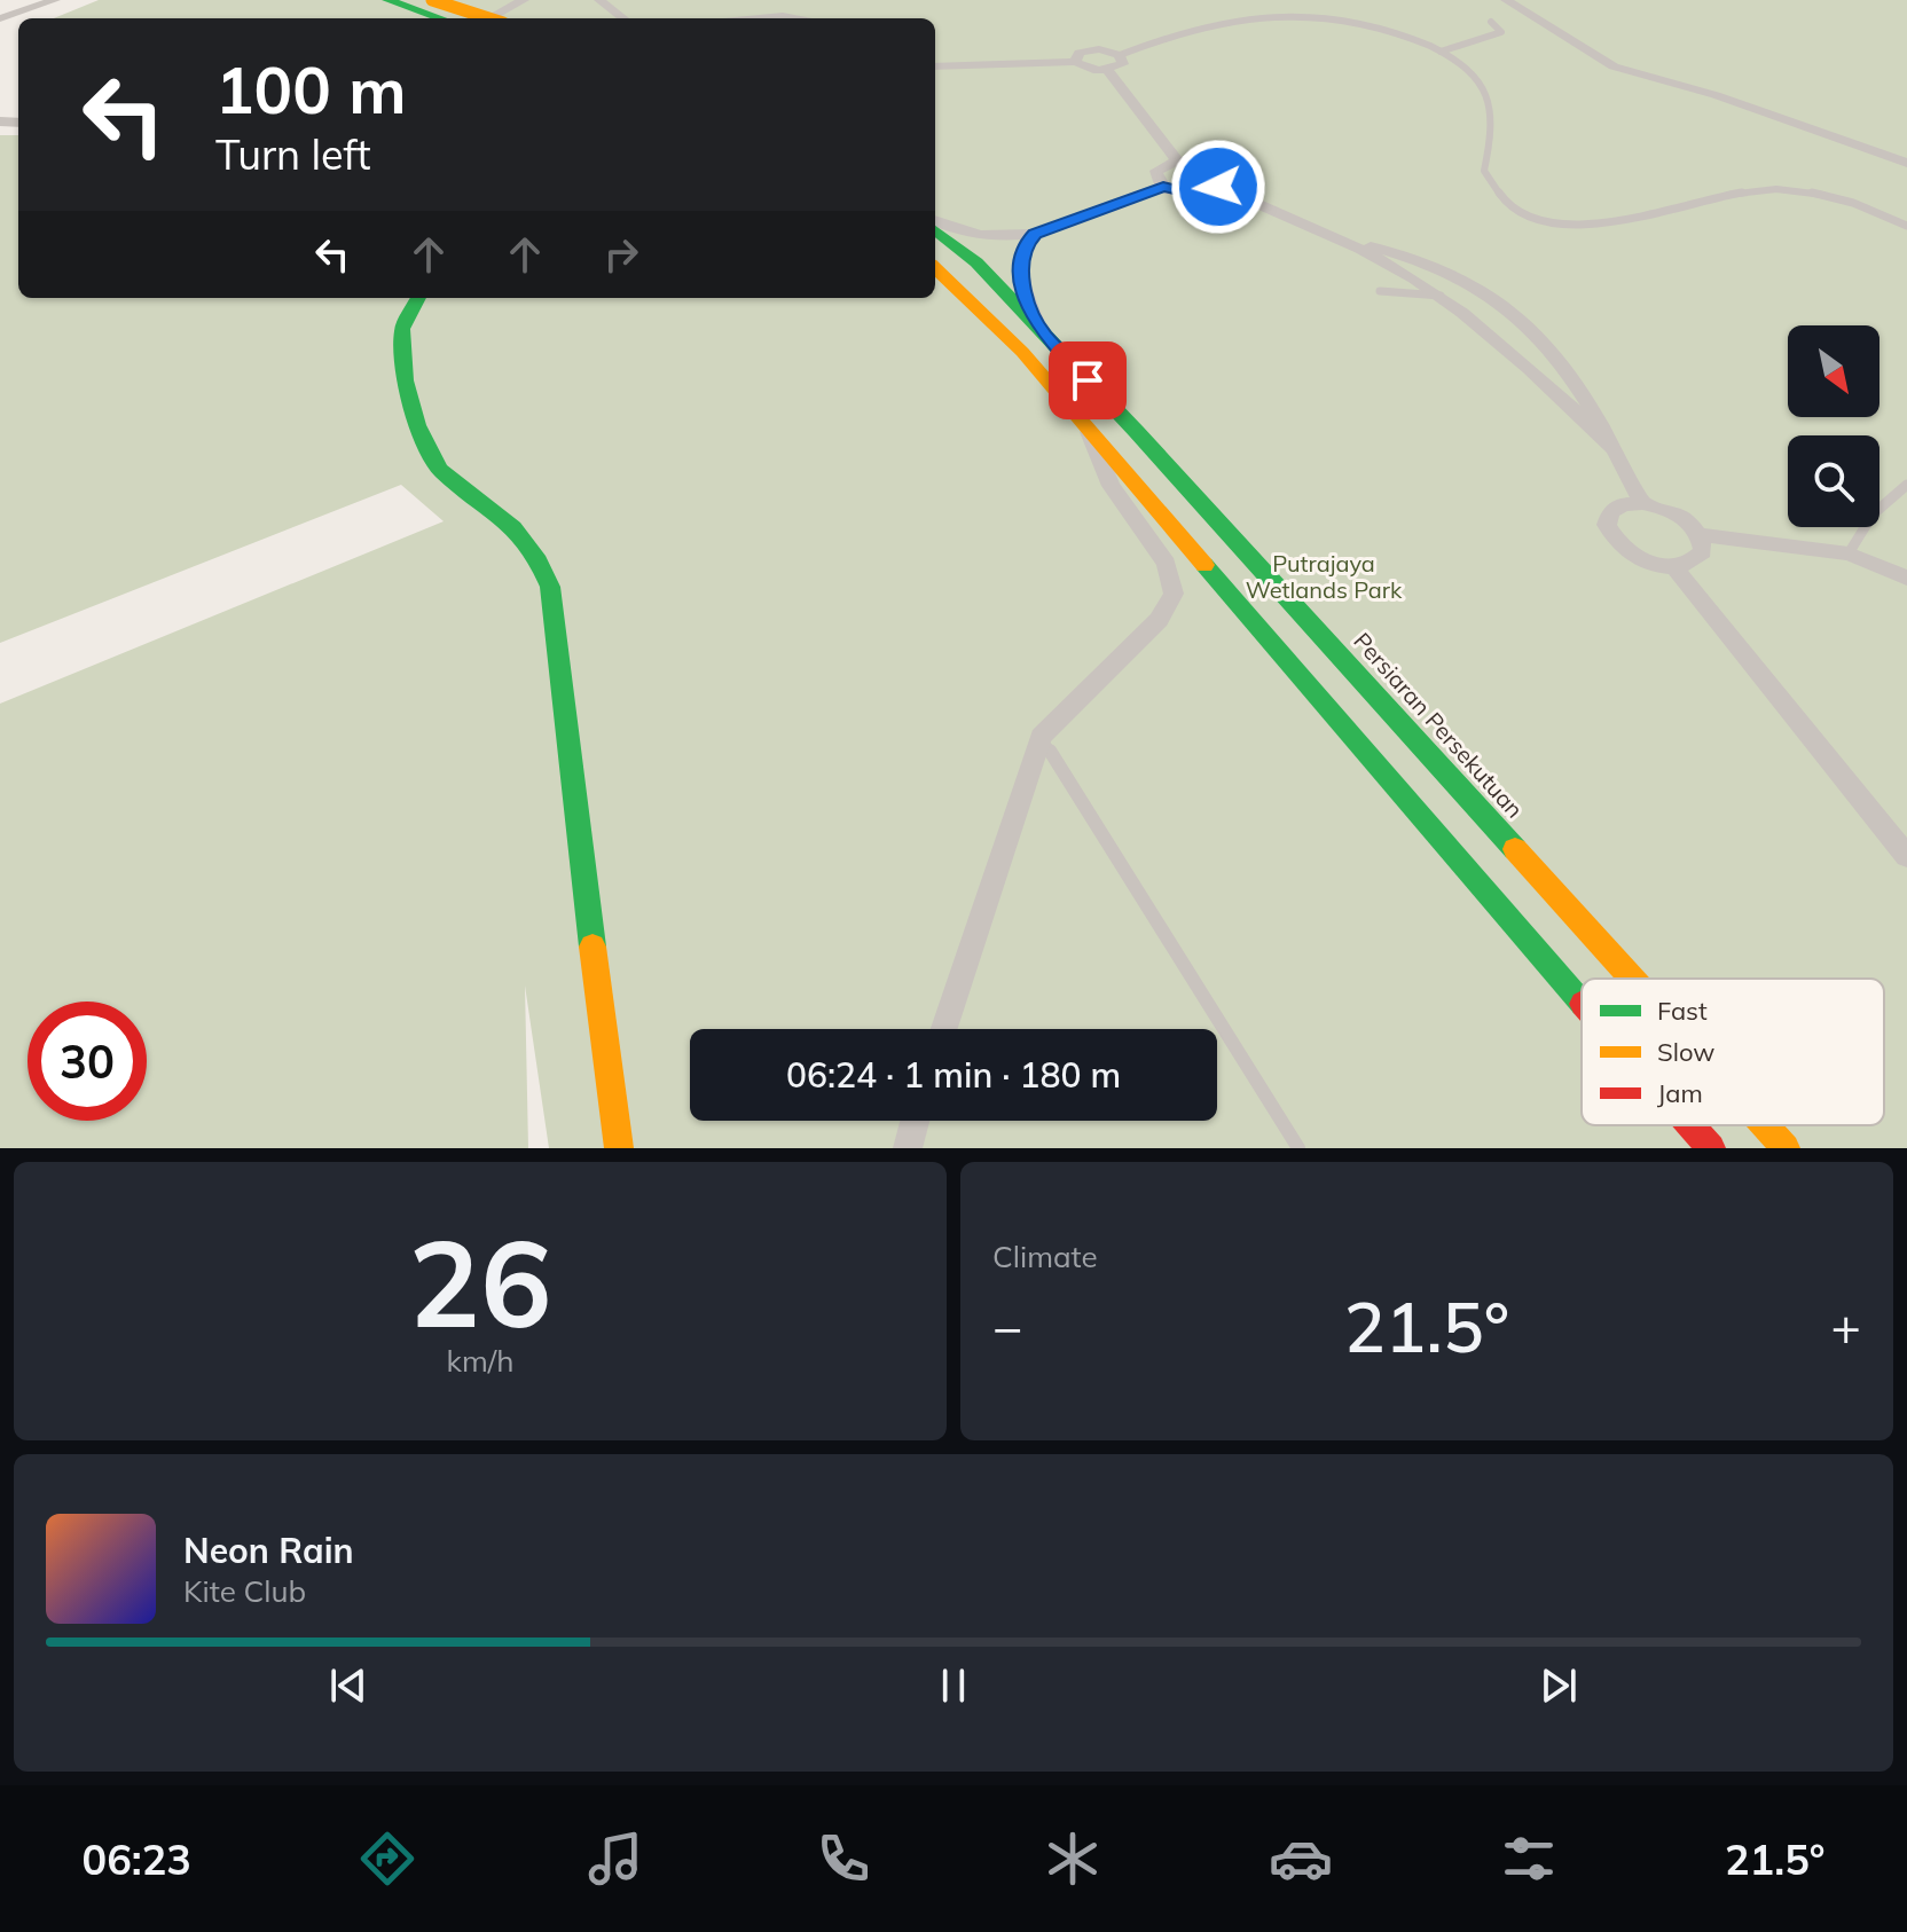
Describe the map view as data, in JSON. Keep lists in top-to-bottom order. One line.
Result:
{"streets":{"main road":["Persiaran Persekutuan"]},"parks":["Putrajaya Wetlands Park"],"legend":["Fast","Slow","Jam"],"north":"bottom right","page":{"turn":["100 m","Turn left"],"limit":"30","trip":"06:24 · 1 min · 180 m","tile":[["26","km/h"],"Climate"],"heat":["−","21.5°","+"],"song":["Neon Rain","Kite Club"],"tabs":["06:23","21.5°"]}}
